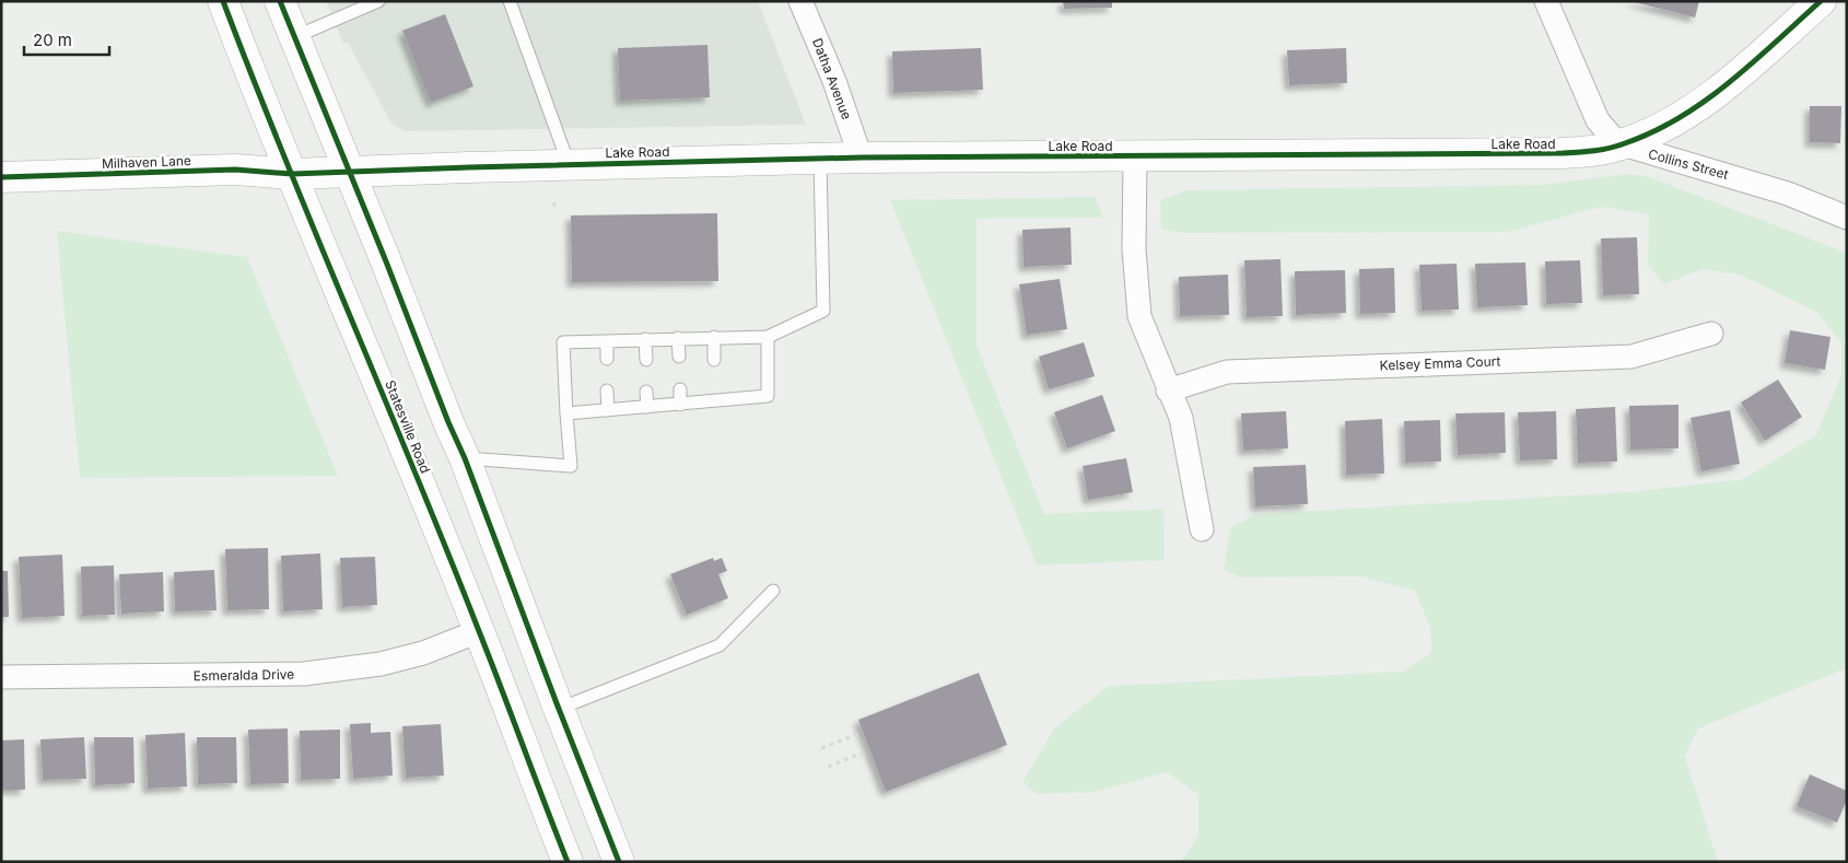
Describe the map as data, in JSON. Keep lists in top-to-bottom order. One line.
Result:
{"streets":{"street":["Datha Avenue","Lake Road","Milhaven Lane","Collins Street","Kelsey Emma Court","Statesville Road","Esmeralda Drive"]},"crossings":[["Datha Avenue","Lake Road"],["Lake Road","Milhaven Lane"],["Lake Road","Collins Street"],["Lake Road","Statesville Road"],["Milhaven Lane","Statesville Road"],["Statesville Road","Esmeralda Drive"]],"scale_bar":"20 m"}
